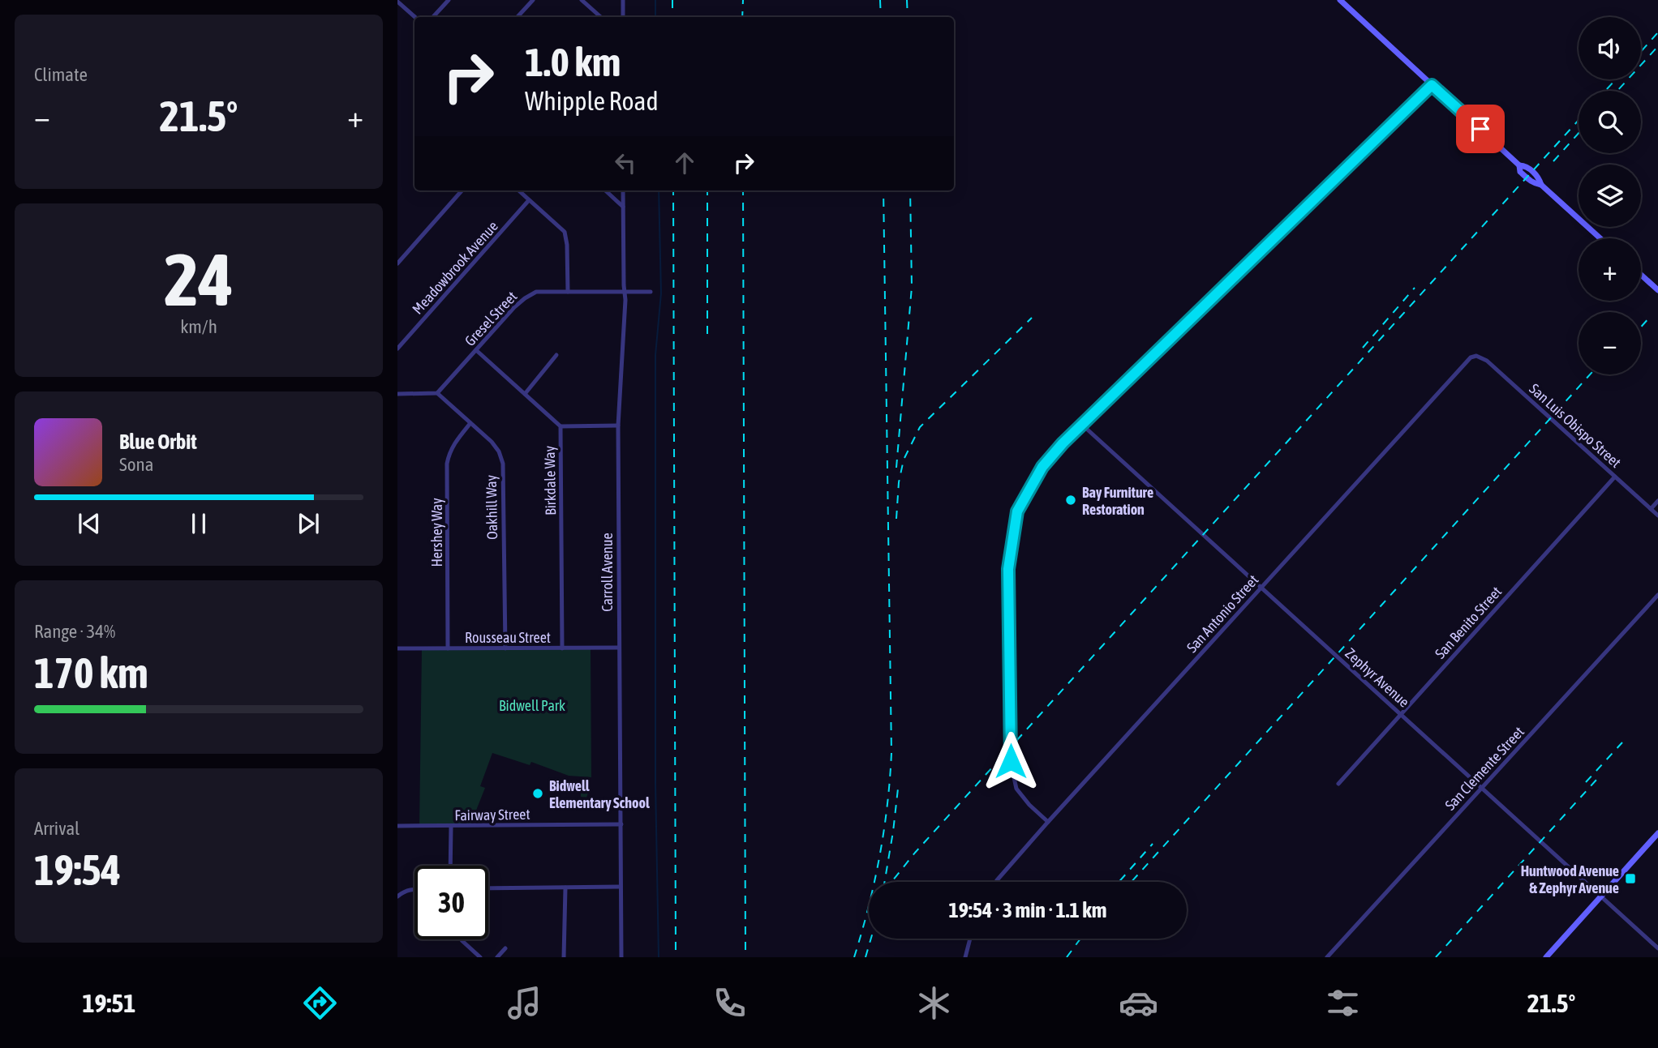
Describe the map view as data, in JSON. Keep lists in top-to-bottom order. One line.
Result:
{"streets":{"street":["Meadowbrook Avenue","Gresel Street","San Luis Obispo Street","Birkdale Way","Oakhill Way","Hershey Way","Carroll Avenue","San Antonio Street","San Benito Street","Rousseau Street","Zephyr Avenue","San Clemente Street","Fairway Street"]},"crossings":[["Gresel Street","Birkdale Way"],["Gresel Street","Oakhill Way"],["Gresel Street","Carroll Avenue"],["San Luis Obispo Street","San Antonio Street"],["San Luis Obispo Street","San Benito Street"],["Birkdale Way","Rousseau Street"],["Oakhill Way","Hershey Way"],["Oakhill Way","Rousseau Street"],["Hershey Way","Rousseau Street"],["Carroll Avenue","Rousseau Street"],["Carroll Avenue","Fairway Street"],["San Antonio Street","Zephyr Avenue"],["San Benito Street","Zephyr Avenue"],["Zephyr Avenue","San Clemente Street"]],"parks":["Bidwell Park"],"places":{"other":["Bay Furniture Restoration","Bidwell Elementary School"],"transit":["Huntwood Avenue & Zephyr Avenue"]},"page":{"tile":["Climate",["24","km/h"],["Range · 34%","170 km"],["Arrival","19:54"]],"map_buttons":["+","−"],"turn":["1.0 km","Whipple Road"],"heat":["−","21.5°","+"],"song":["Blue Orbit","Sona"],"limit":"30","trip":"19:54 · 3 min · 1.1 km","tabs":["19:51","21.5°"]}}
